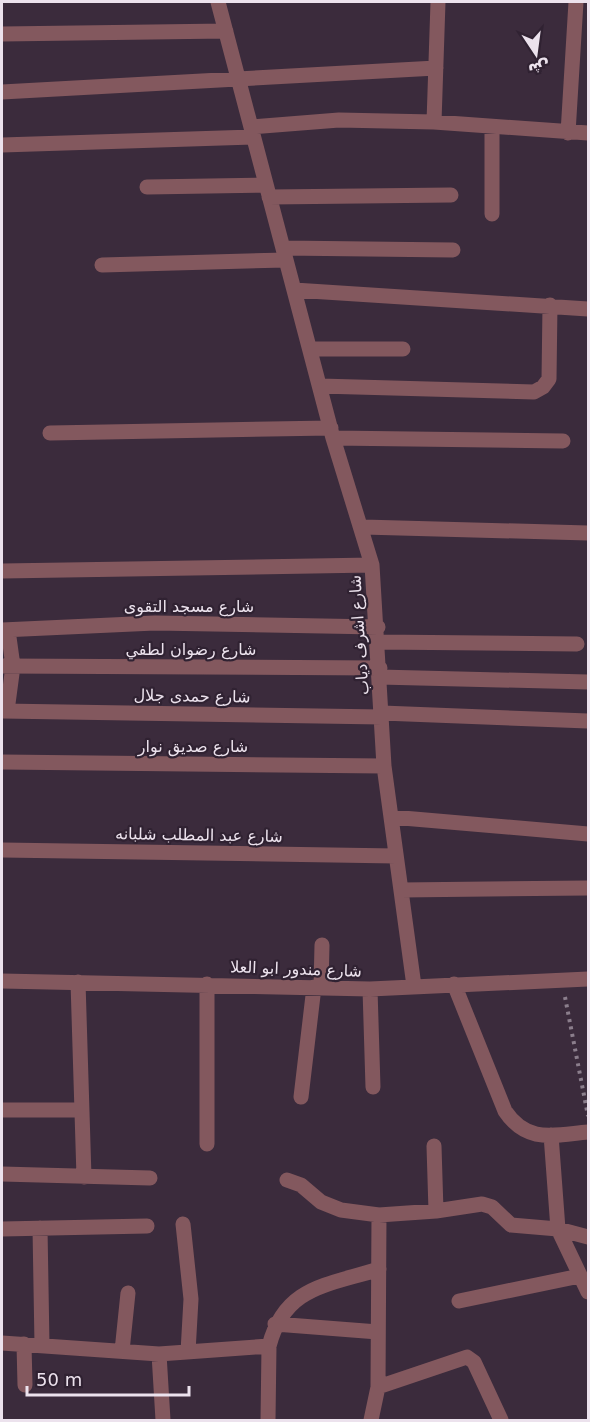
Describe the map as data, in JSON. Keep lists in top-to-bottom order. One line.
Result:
{"streets":{"street":["شارع مسجد التقوى","شارع اشرف دياب","شارع رضوان لطفي","شارع حمدى جلال","شارع صديق نوار","شارع عبد المطلب شلبانه","شارع مندور ابو العلا"]},"crossings":[["شارع مسجد التقوى","شارع اشرف دياب"],["شارع اشرف دياب","شارع رضوان لطفي"],["شارع اشرف دياب","شارع حمدى جلال"],["شارع اشرف دياب","شارع صديق نوار"],["شارع اشرف دياب","شارع عبد المطلب شلبانه"],["شارع اشرف دياب","شارع مندور ابو العلا"]],"scale_bar":"50 m","north":"bottom"}
